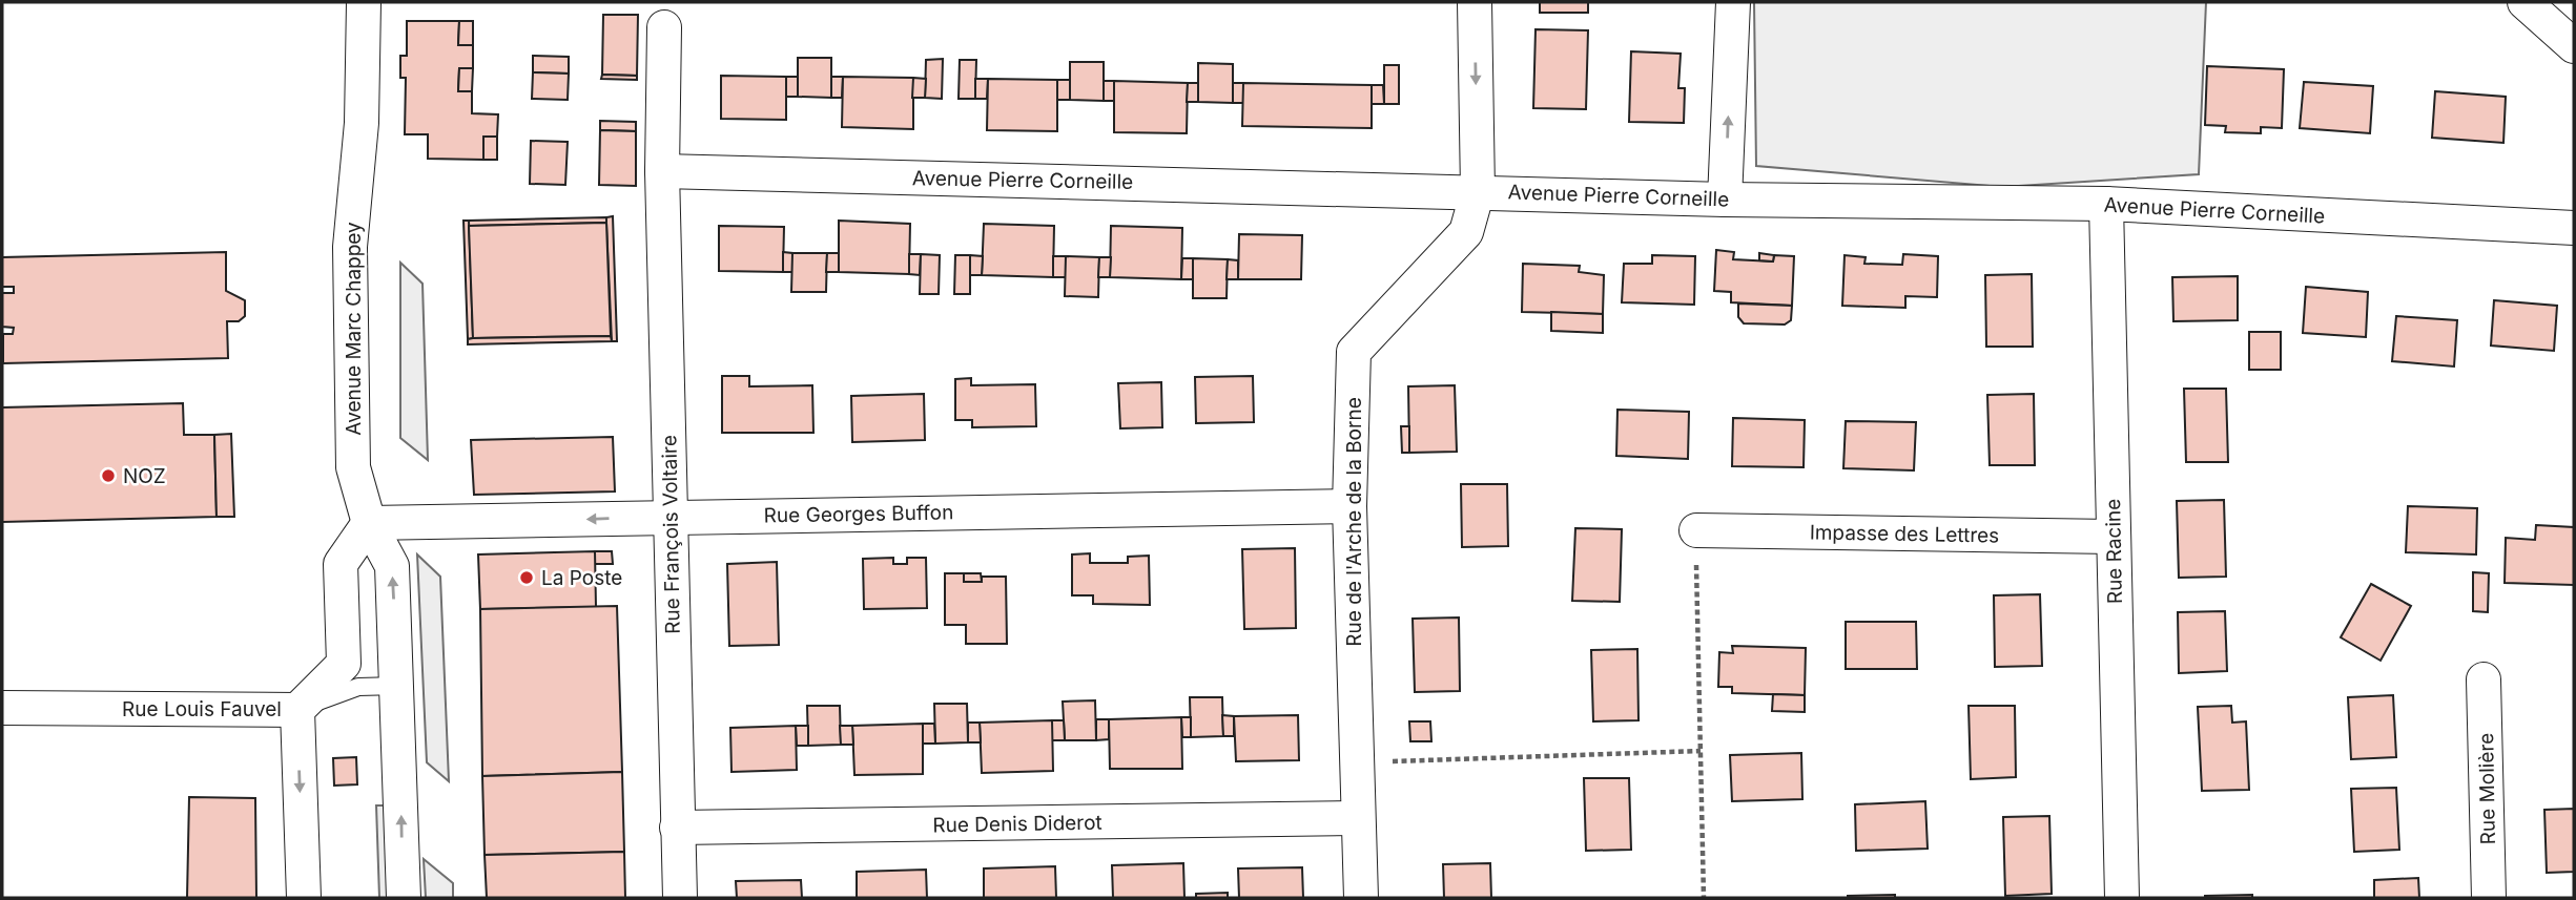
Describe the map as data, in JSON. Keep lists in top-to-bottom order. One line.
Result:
{"streets":{"street":["Avenue Pierre Corneille","Avenue Marc Chappey","Rue Georges Buffon","Rue de l'Arche de la Borne","Impasse des Lettres","Rue François Voltaire","Rue Racine","Rue Louis Fauvel","Rue Molière","Rue Denis Diderot"]},"crossings":[["Avenue Pierre Corneille","Rue de l'Arche de la Borne"],["Avenue Pierre Corneille","Rue François Voltaire"],["Avenue Pierre Corneille","Rue Racine"],["Avenue Marc Chappey","Rue Georges Buffon"],["Avenue Marc Chappey","Rue Louis Fauvel"],["Rue Georges Buffon","Rue de l'Arche de la Borne"],["Rue Georges Buffon","Rue François Voltaire"],["Rue de l'Arche de la Borne","Rue Denis Diderot"],["Impasse des Lettres","Rue Racine"],["Rue François Voltaire","Rue Denis Diderot"]],"places":["NOZ","La Poste"]}
